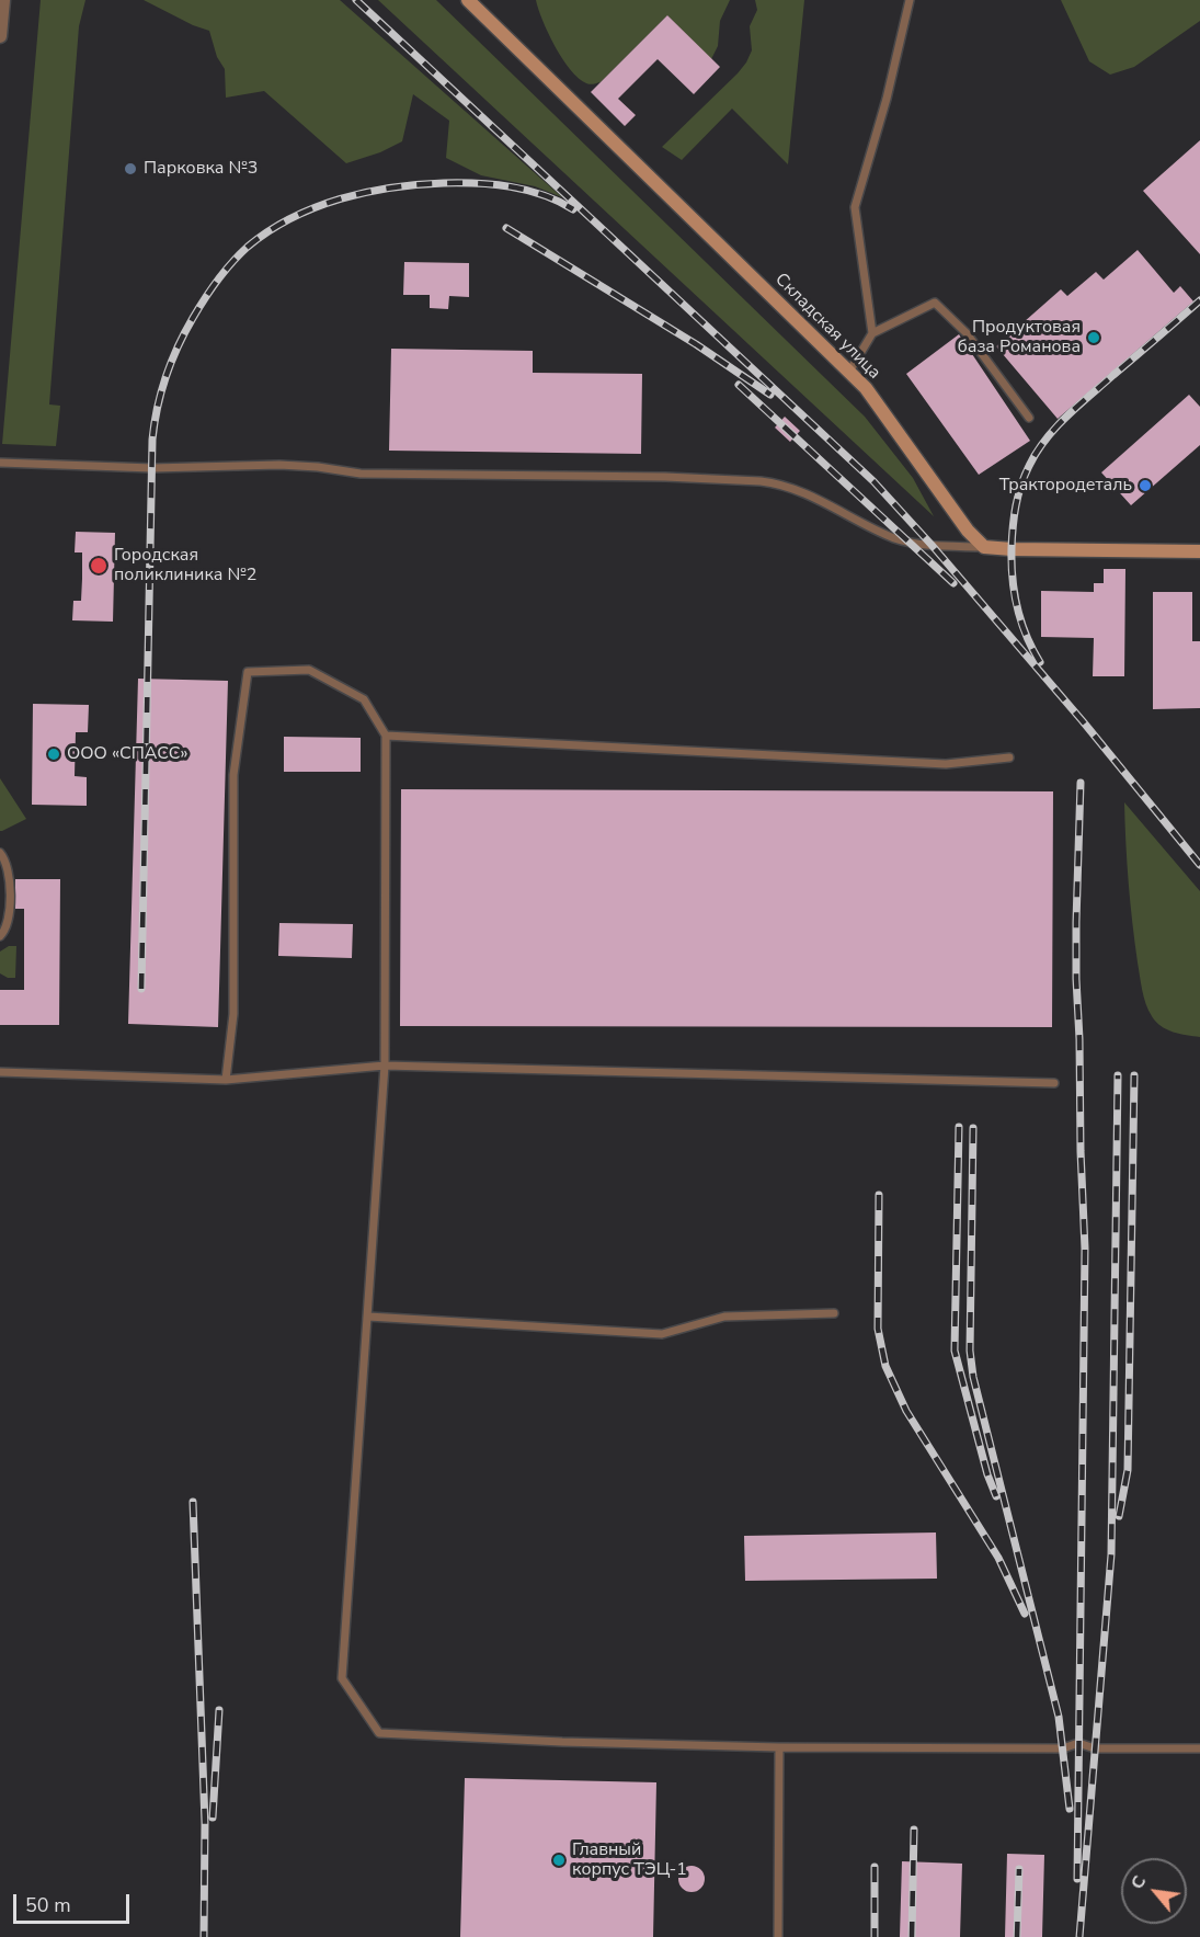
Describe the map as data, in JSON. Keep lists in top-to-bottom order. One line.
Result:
{"streets":{"street":["Складская улица"]},"places":["Парковка №3","Продуктовая база Романова","Трактородеталь","Городская поликлиника №2","ООО «СПАСС»","Главный корпус ТЭЦ-1"],"scale_bar":"50 m","north":"top left"}
